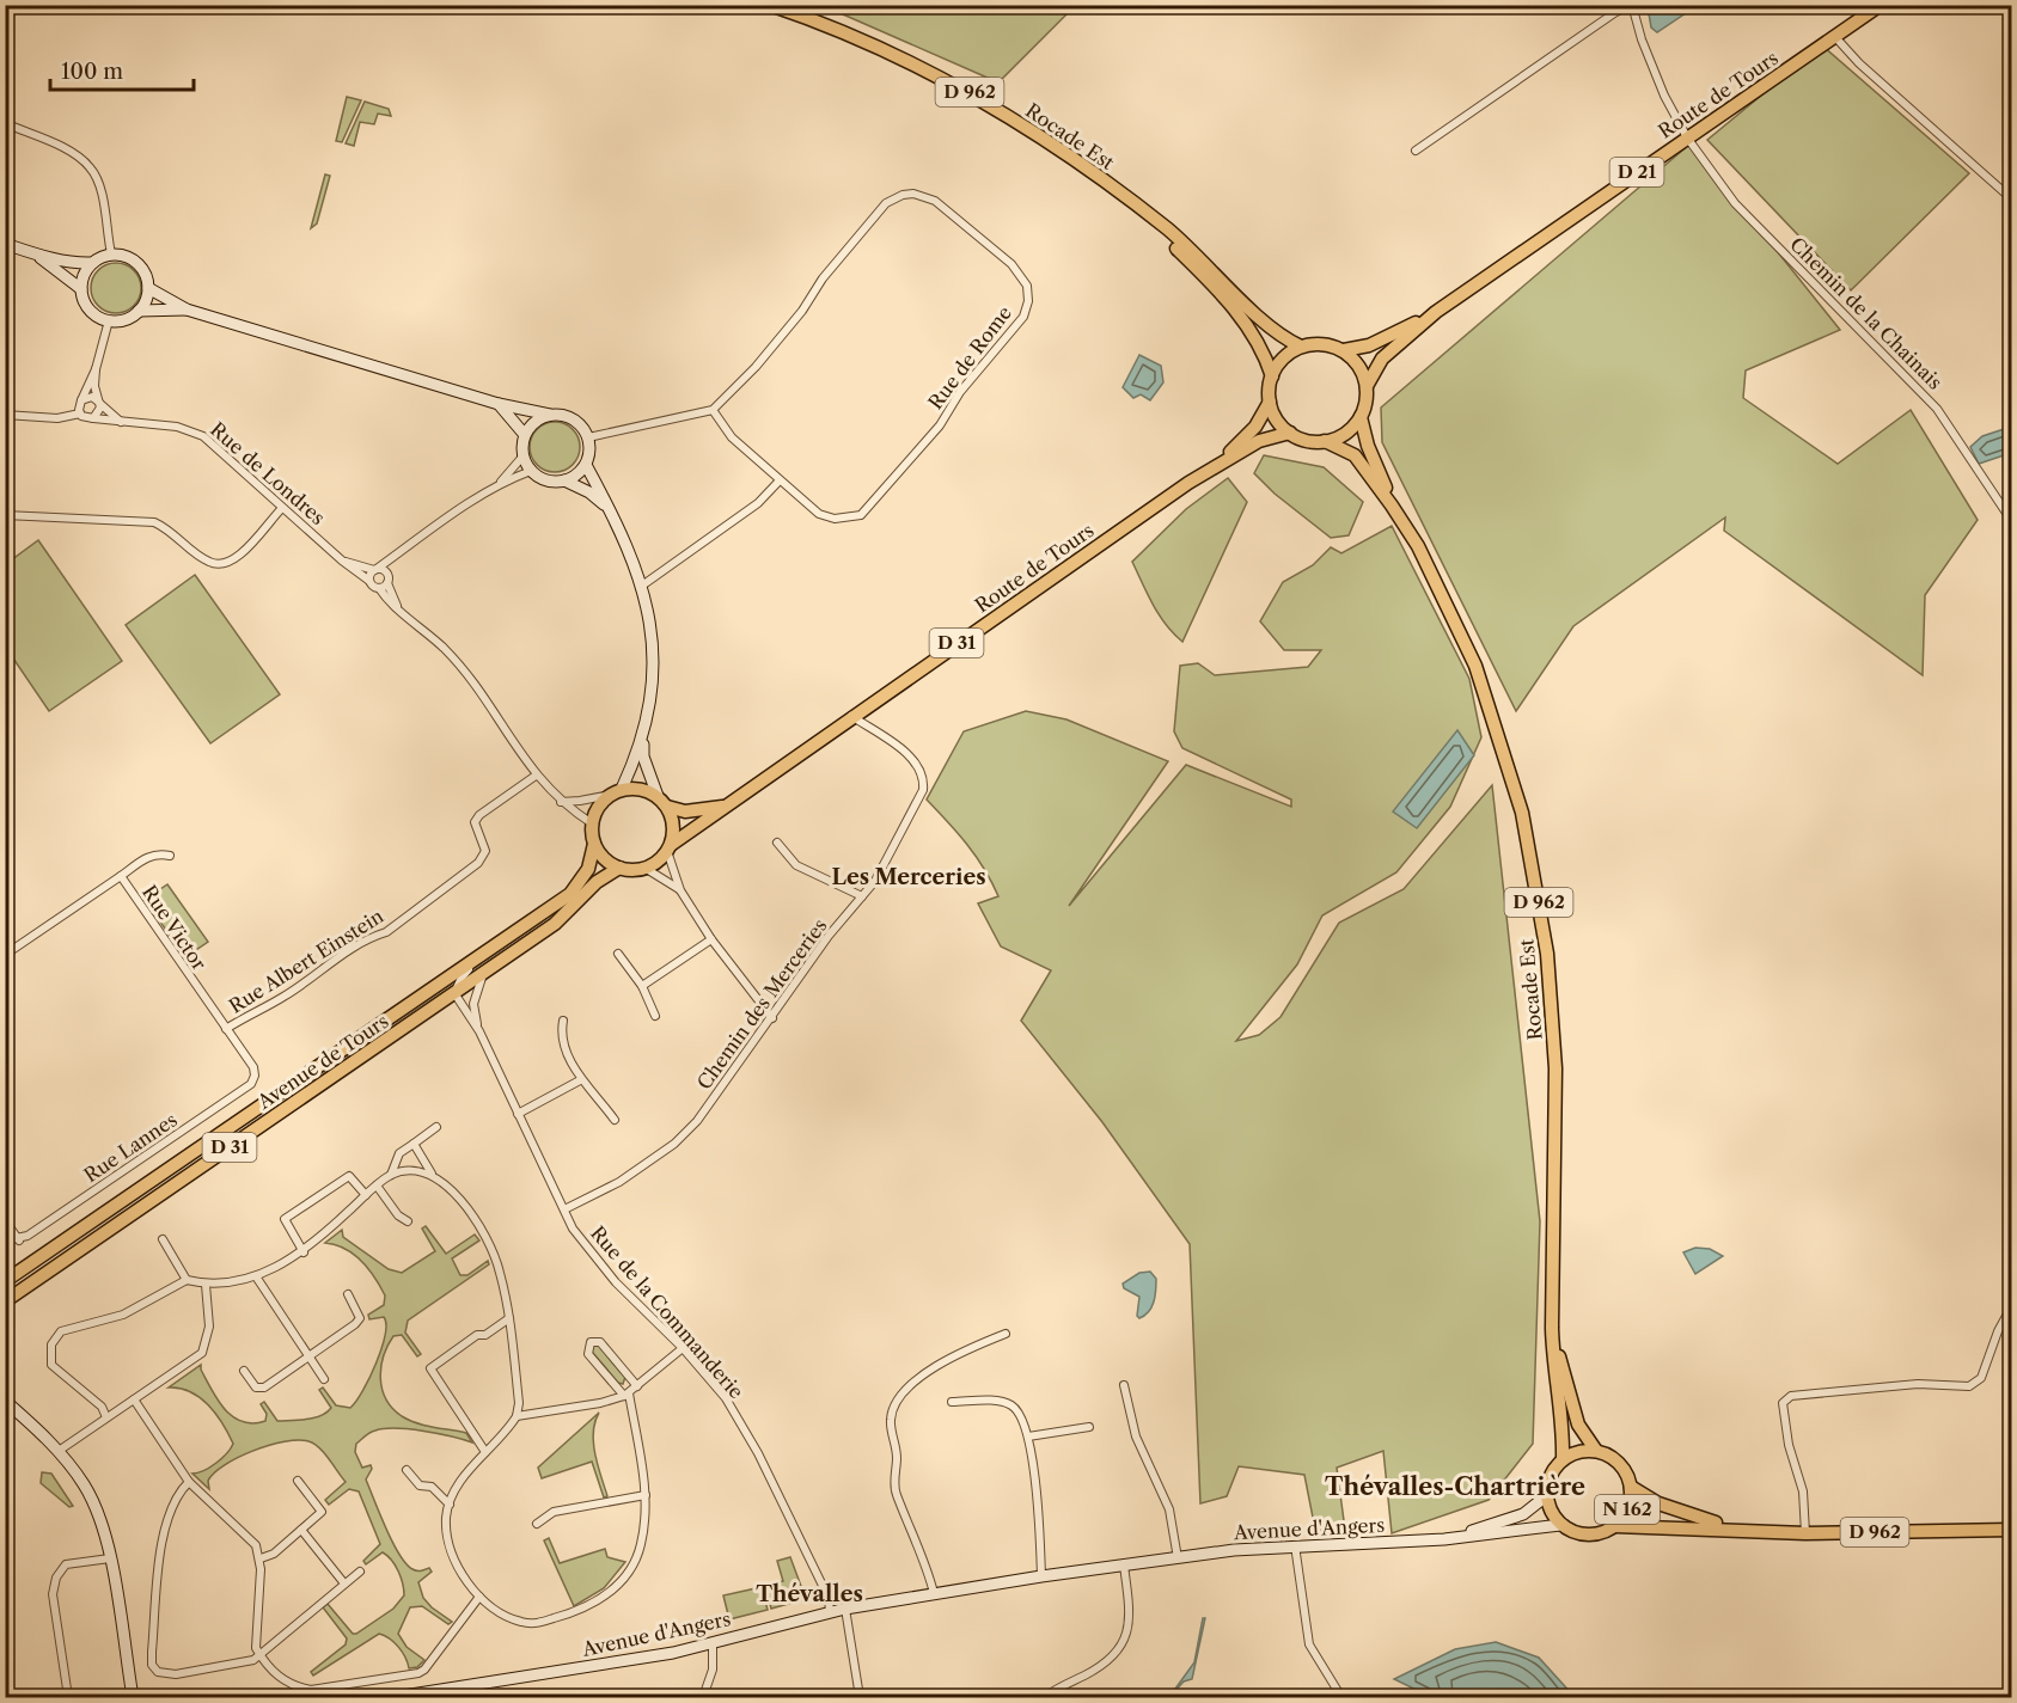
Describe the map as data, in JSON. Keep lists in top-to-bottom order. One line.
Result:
{"streets":{"main road":["D 962","Route de Tours","Rocade Est","D 21","D 31","Avenue de Tours","N 162"],"street":["Chemin de la Chainais","Rue de Rome","Rue de Londres","Rue Victor","Rue Albert Einstein","Chemin des Merceries","Rue Lannes","Rue de la Commanderie","Avenue d'Angers"]},"crossings":[["D 962","Rocade Est"],["D 962","N 162"],["D 962","Avenue d'Angers"],["Route de Tours","Rocade Est"],["Route de Tours","Chemin de la Chainais"],["Route de Tours","Chemin des Merceries"],["Route de Tours","Avenue de Tours"],["Rocade Est","N 162"],["Rocade Est","Avenue d'Angers"],["Rue Victor","Rue Albert Einstein"],["Rue Victor","Rue Lannes"],["Chemin des Merceries","Rue de la Commanderie"],["Avenue de Tours","Rue de la Commanderie"],["Rue de la Commanderie","Avenue d'Angers"],["N 162","Avenue d'Angers"]],"districts":["Les Merceries","Thévalles-Chartrière","Thévalles"],"scale_bar":"100 m"}
